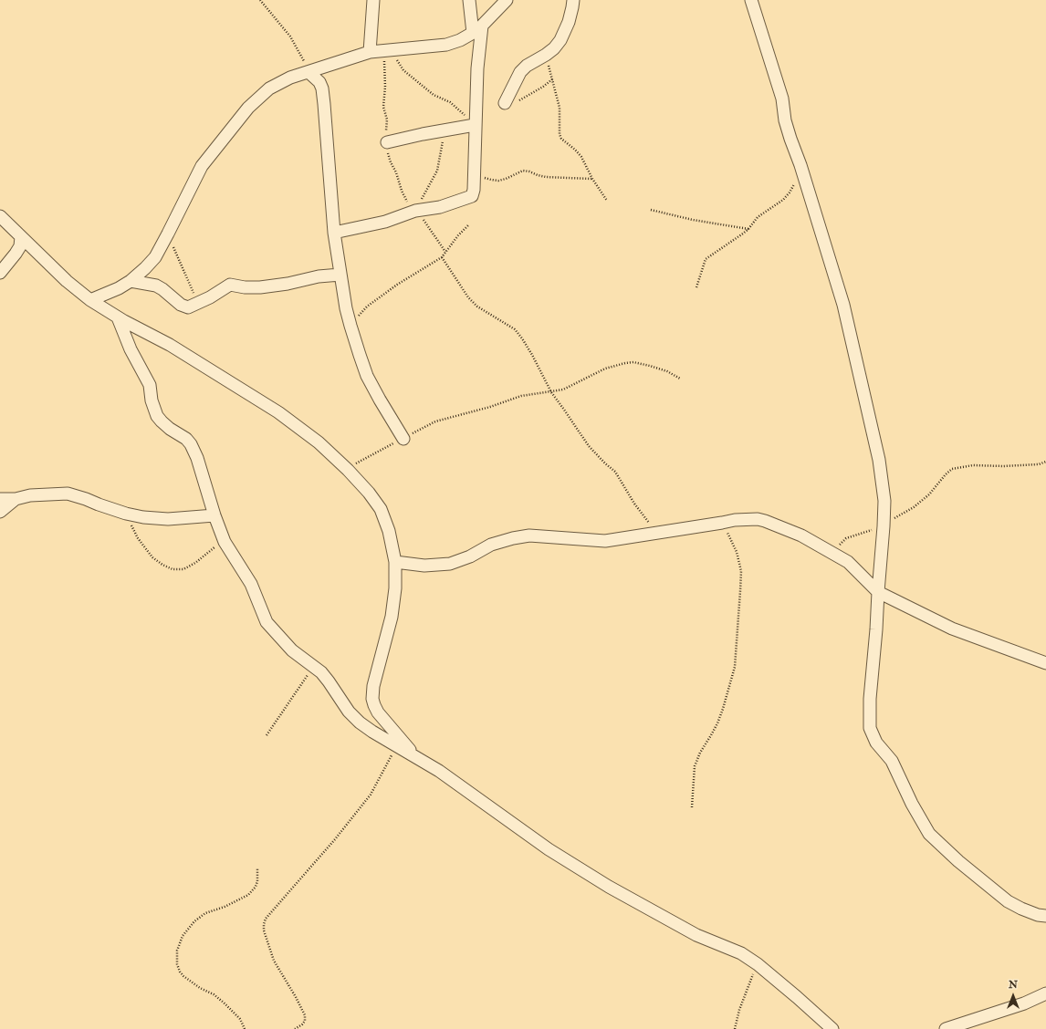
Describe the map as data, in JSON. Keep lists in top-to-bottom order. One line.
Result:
{"north":"top"}
